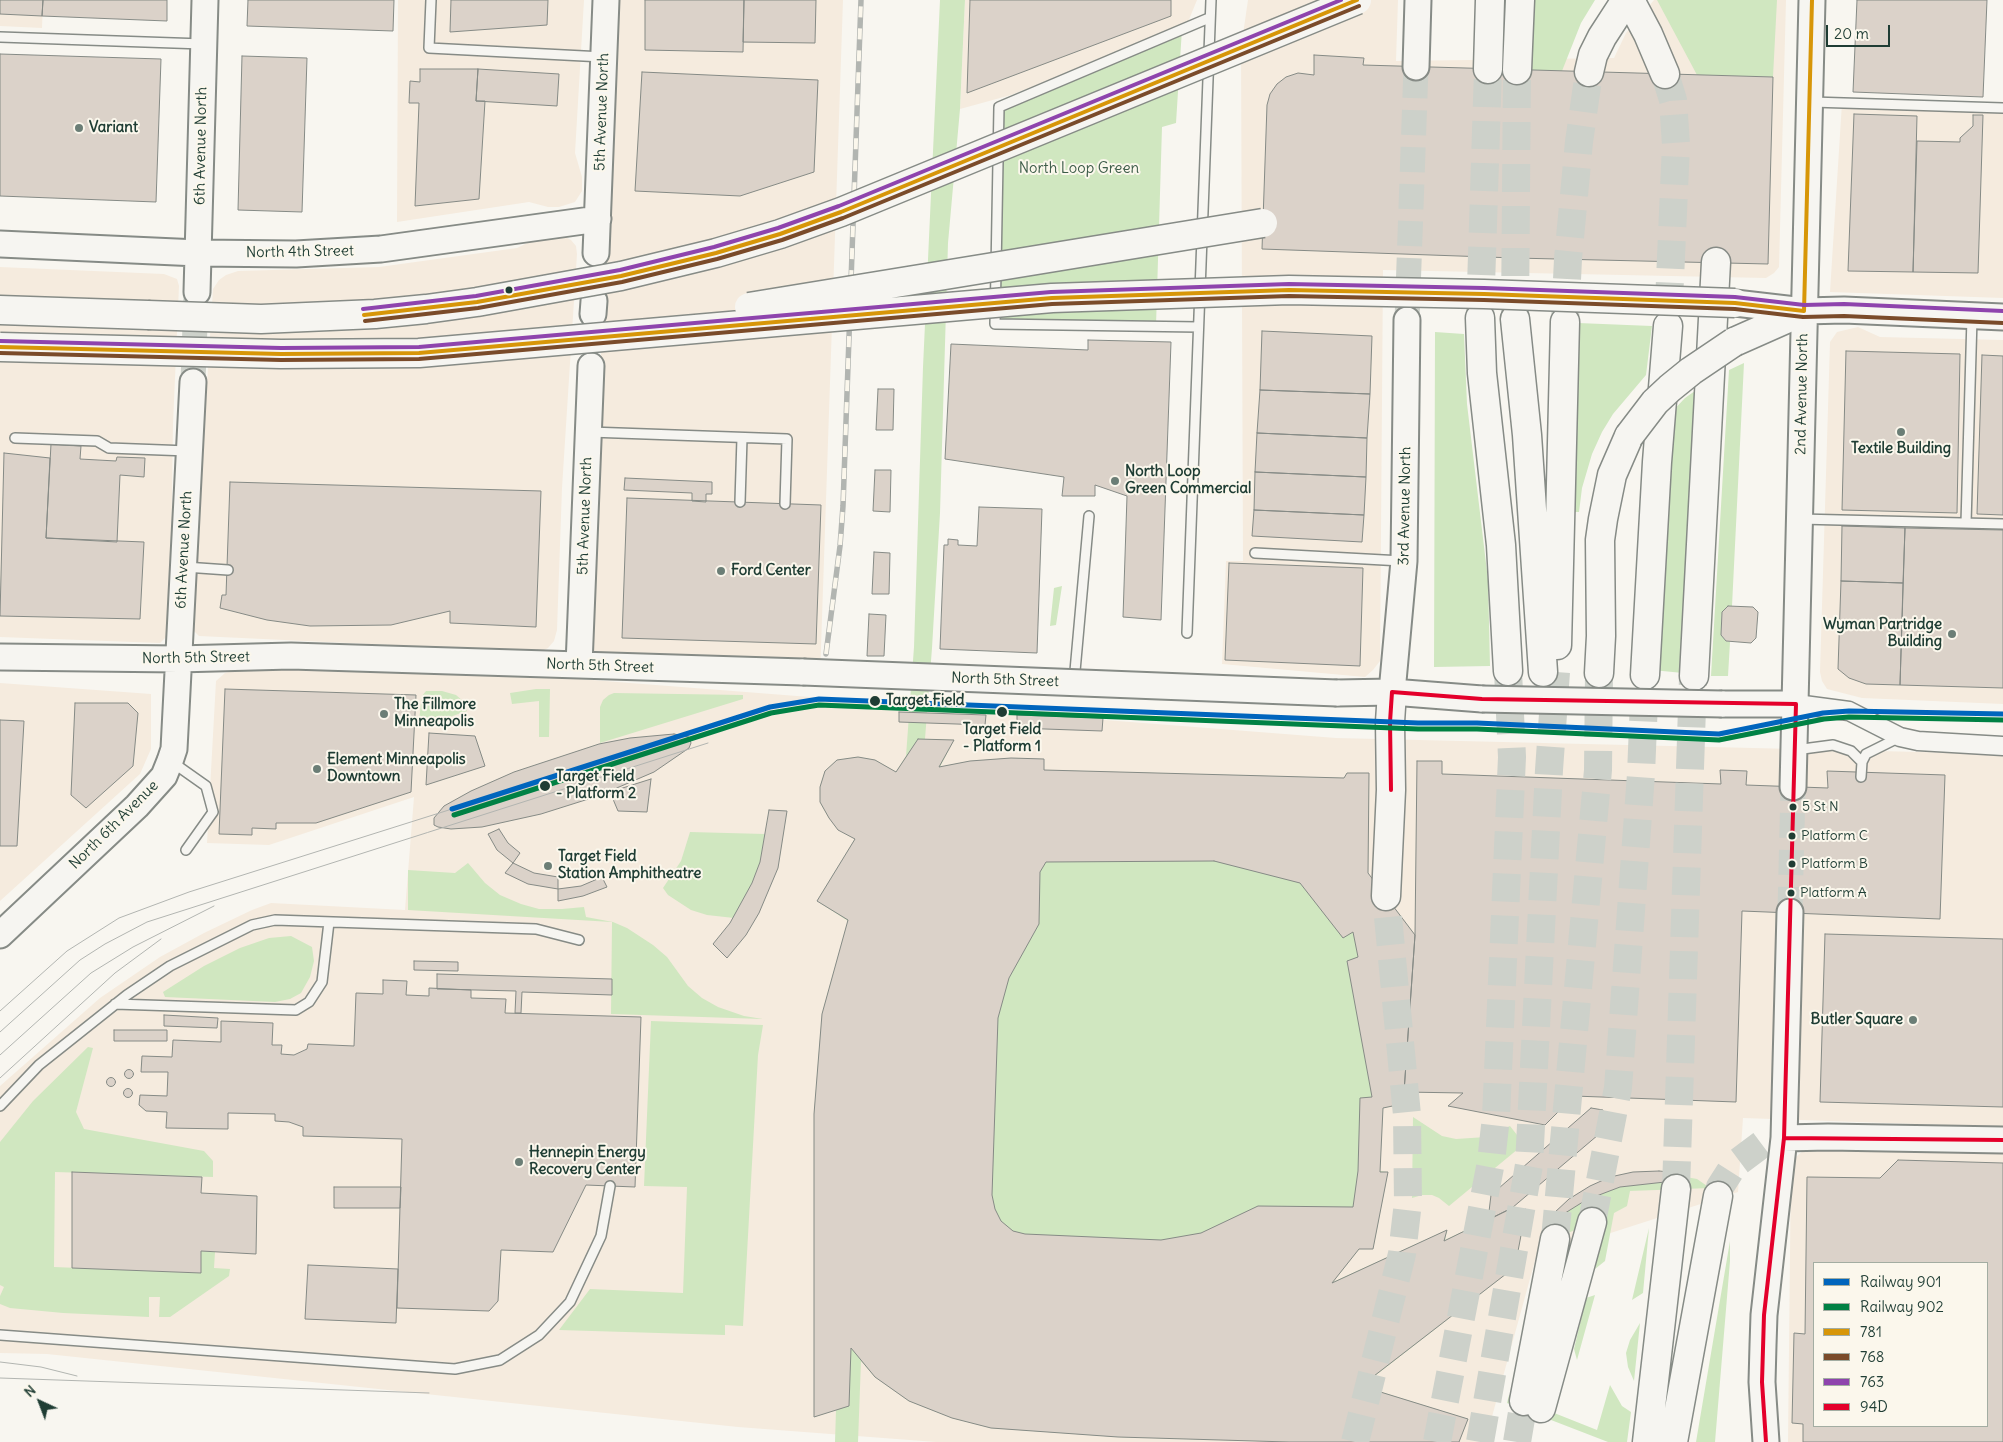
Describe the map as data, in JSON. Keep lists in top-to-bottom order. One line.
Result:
{"streets":{"street":["5th Avenue North","6th Avenue North","North 4th Street","2nd Avenue North","3rd Avenue North","North 5th Street","North 6th Avenue"]},"crossings":[["5th Avenue North","North 4th Street"],["5th Avenue North","North 5th Street"],["6th Avenue North","North 4th Street"],["6th Avenue North","North 5th Street"],["6th Avenue North","North 6th Avenue"],["2nd Avenue North","North 5th Street"],["3rd Avenue North","North 5th Street"],["North 5th Street","North 6th Avenue"]],"parks":["North Loop Green"],"places":["Variant","Textile Building","North Loop Green Commercial","Ford Center","Wyman Partridge Building","Target Field","Target Field - Platform 1","The Fillmore Minneapolis","Element Minneapolis Downtown","Target Field - Platform 2","5 St N","Platform C","Platform B","Target Field Station Amphitheatre","Platform A","Butler Square","Hennepin Energy Recovery Center"],"lines":["transit line 781","transit line 763","transit line 768","transit line 94D","rail line 901","rail line 902"],"legend":["Railway 901","Railway 902","781","768","763","94D"],"scale_bar":"20 m","north":"top left"}
